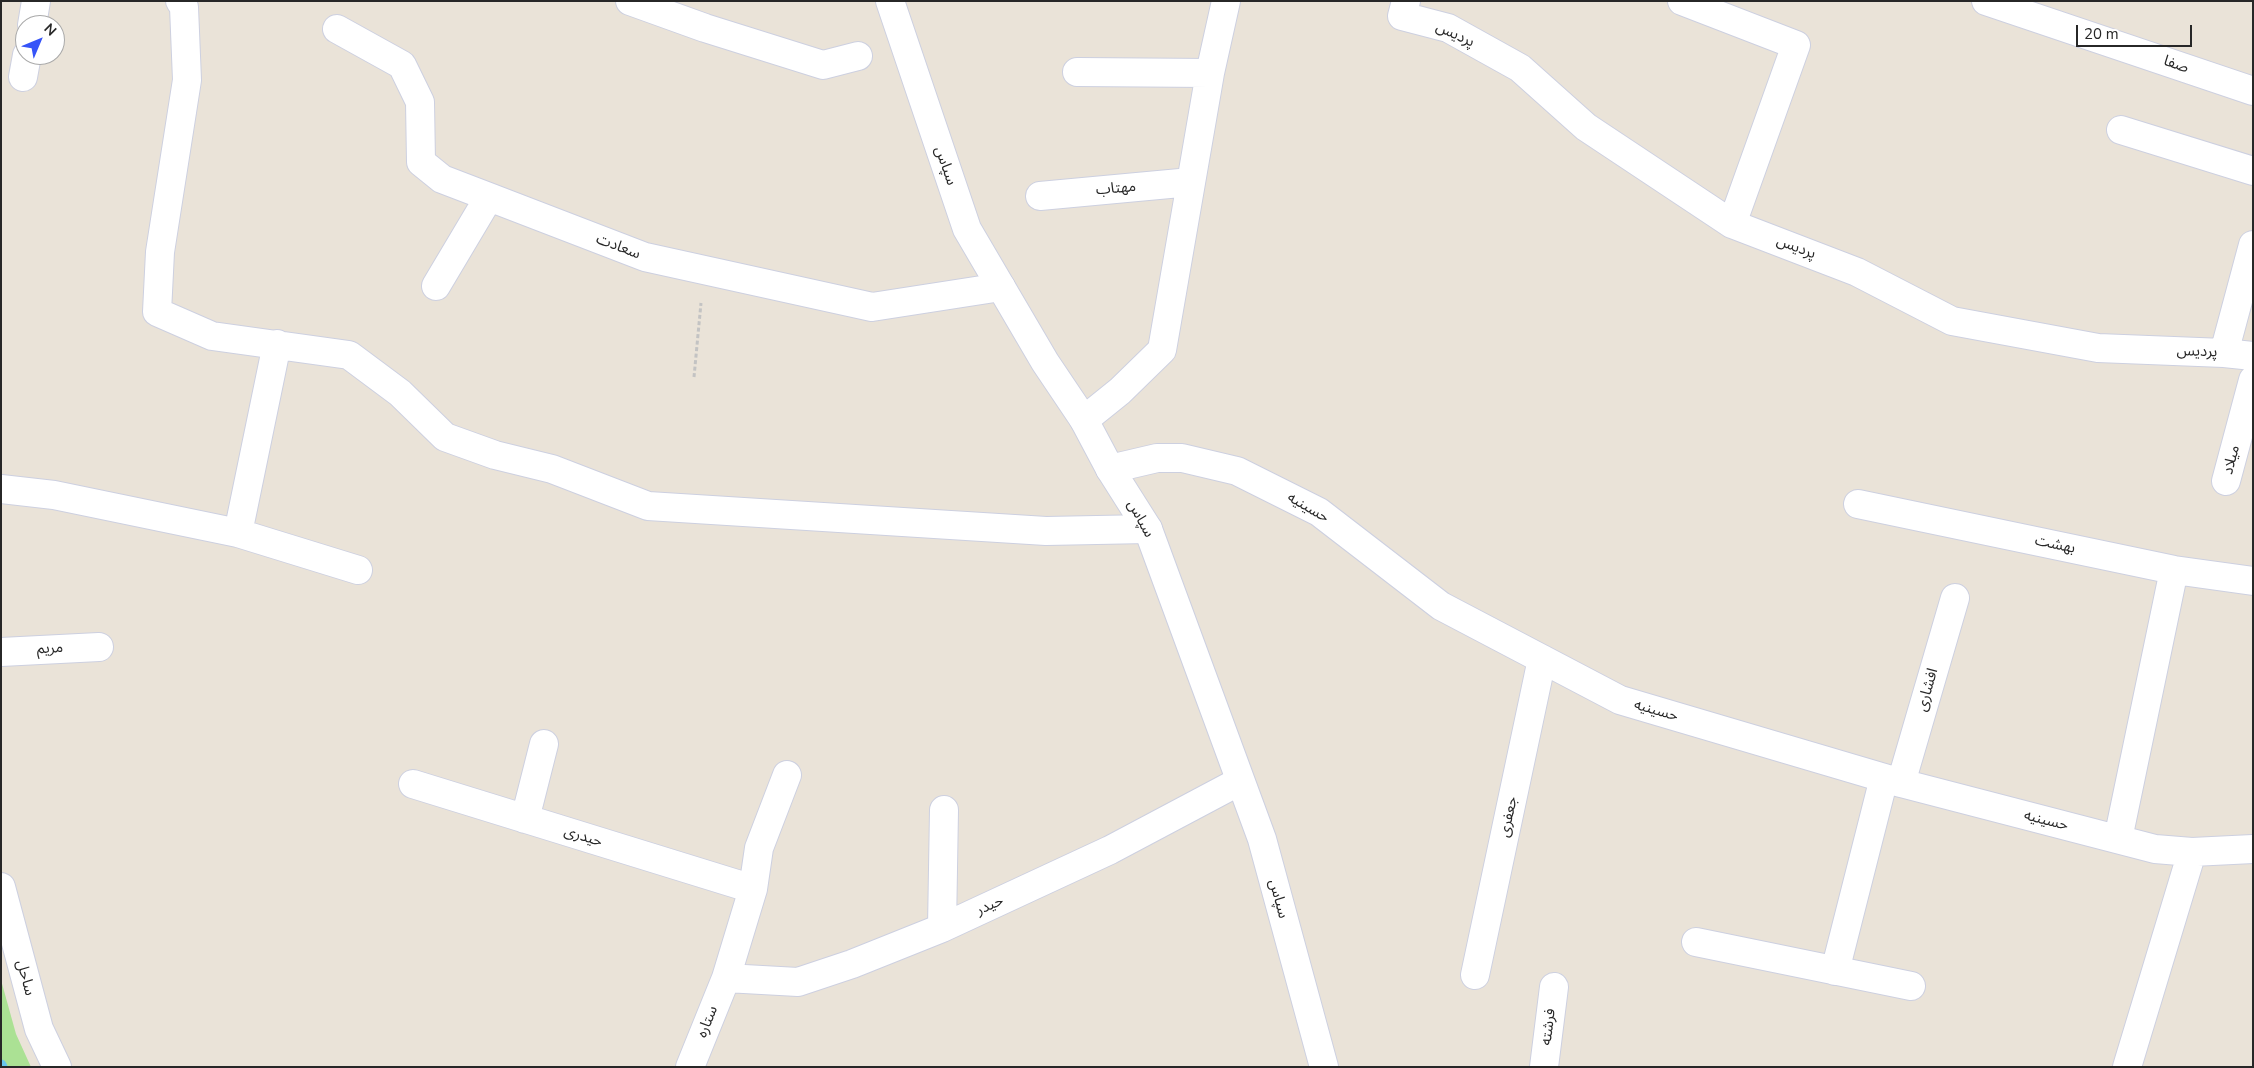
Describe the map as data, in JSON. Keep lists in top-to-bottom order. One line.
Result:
{"streets":{"street":["پردیس","صفا","سپاس","مهتاب","سعادت","میلاد","حسینیه","بهشت","مریم","افشاری","جعفری","حیدری","حیدر","ساحل","ستاره","فرشته"]},"crossings":[["سپاس","سعادت"],["سپاس","حسینیه"],["سپاس","حیدر"],["حسینیه","افشاری"],["حسینیه","جعفری"],["حیدری","ستاره"],["حیدر","ستاره"]],"scale_bar":"20 m","north":"top right"}
